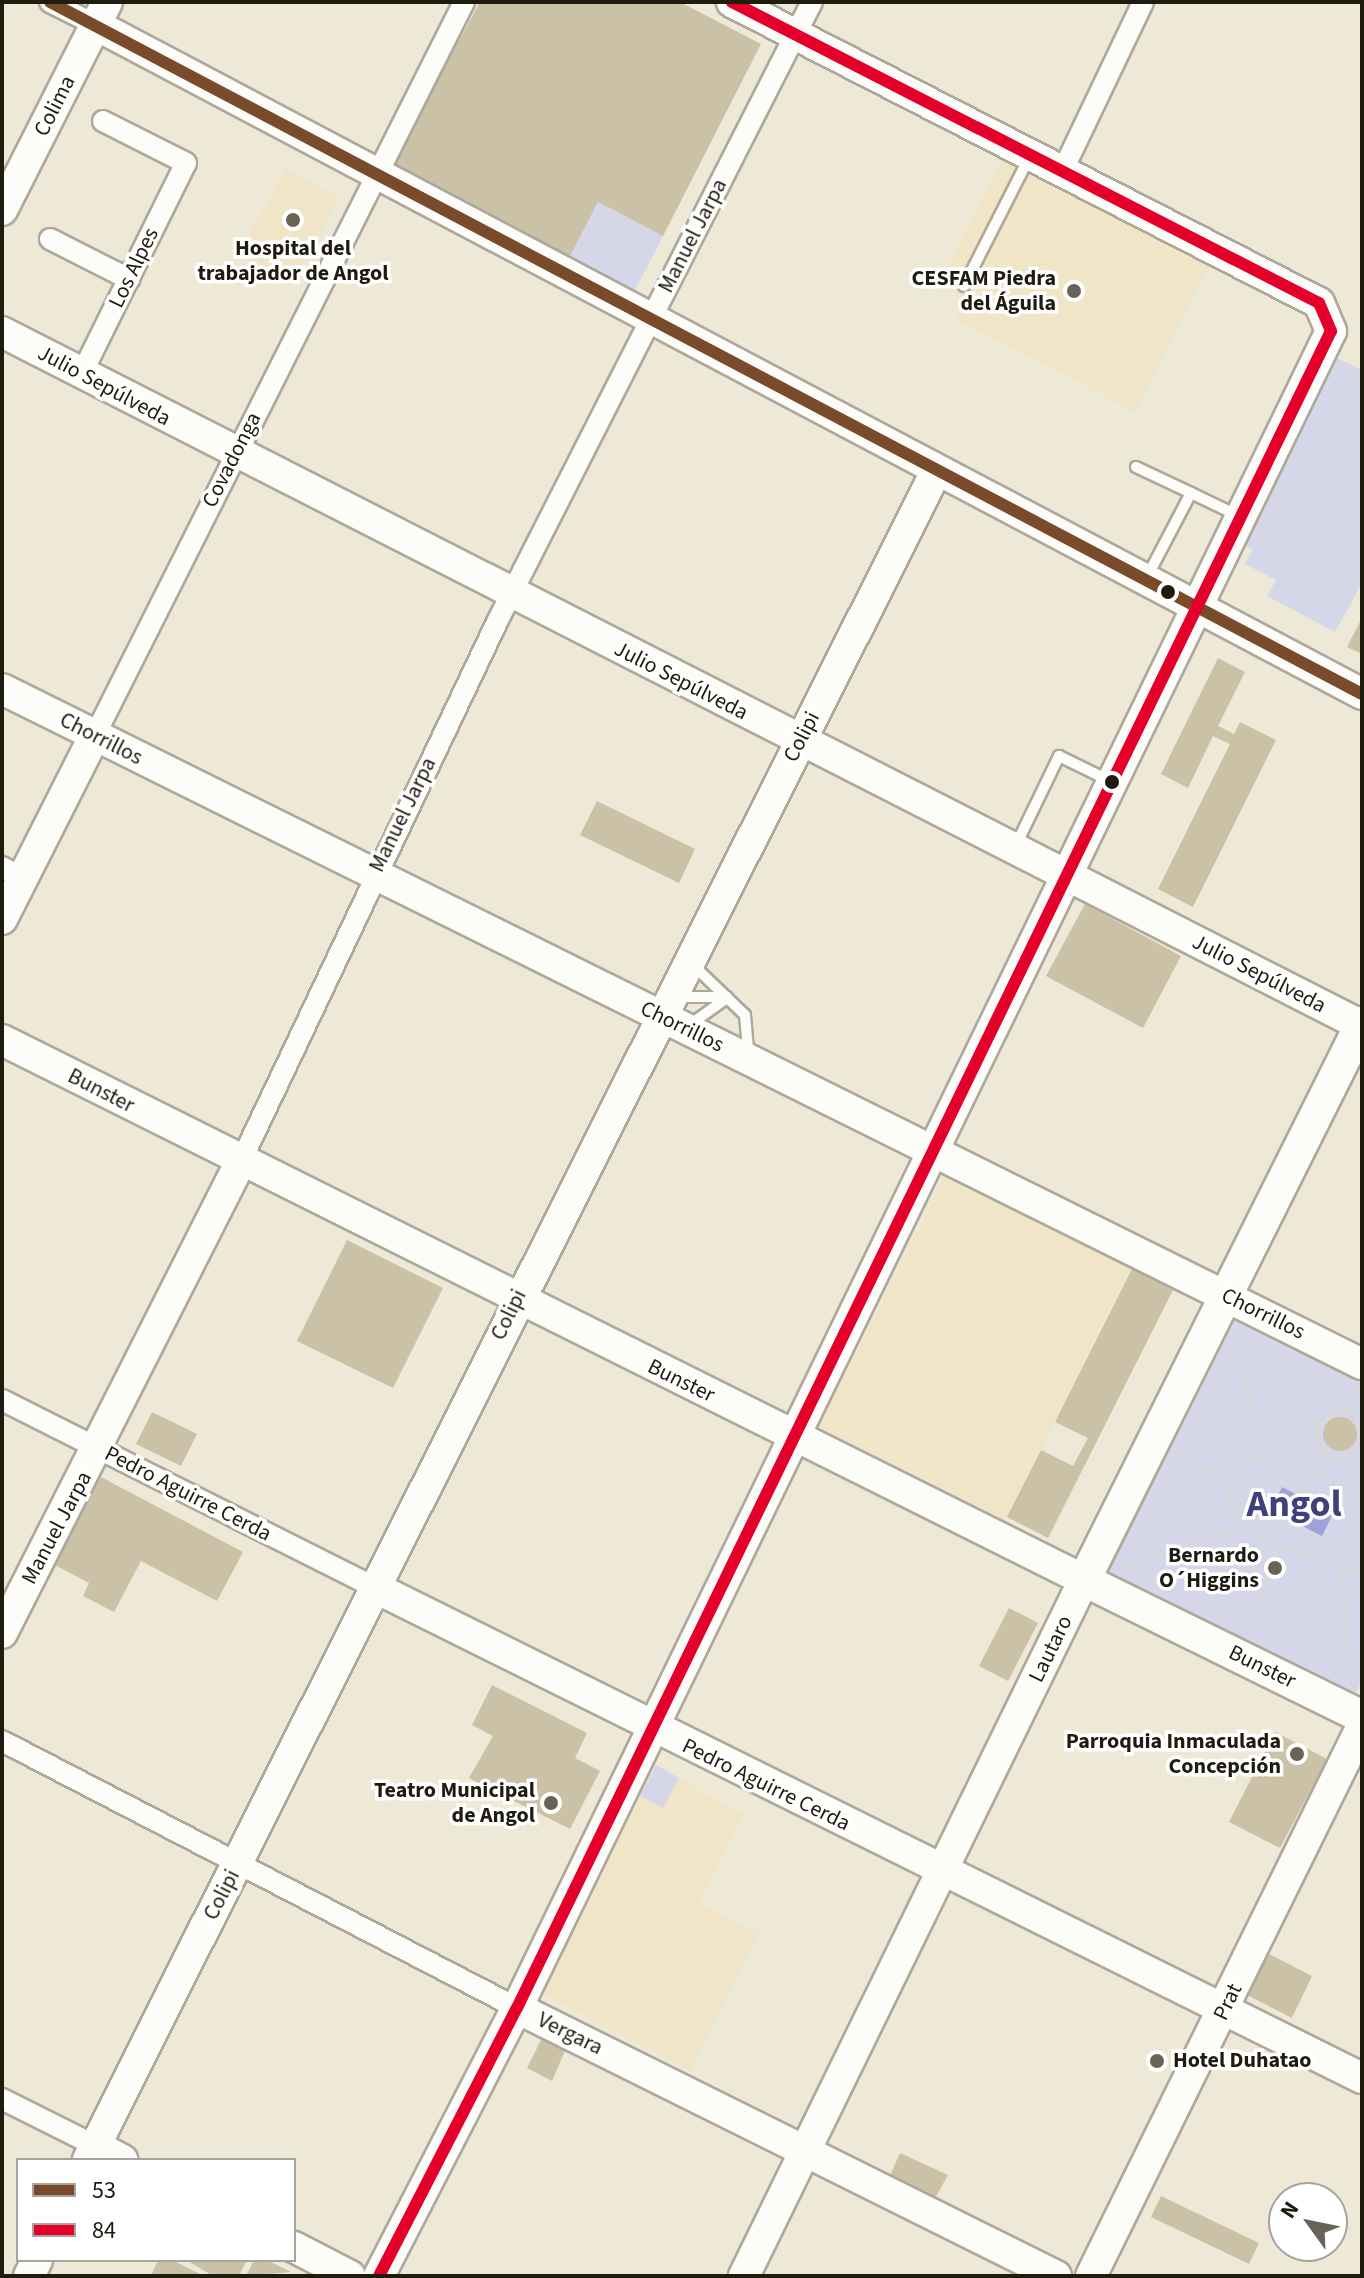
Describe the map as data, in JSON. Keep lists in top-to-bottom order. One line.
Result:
{"streets":{"main road":["Colima","Manuel Jarpa","Julio Sepúlveda","Covadonga","Colipi","Chorrillos","Bunster","Pedro Aguirre Cerda","Lautaro","Prat","Vergara"],"street":["Los Alpes"]},"crossings":[["Manuel Jarpa","Julio Sepúlveda"],["Manuel Jarpa","Chorrillos"],["Manuel Jarpa","Bunster"],["Manuel Jarpa","Pedro Aguirre Cerda"],["Los Alpes","Julio Sepúlveda"],["Julio Sepúlveda","Covadonga"],["Julio Sepúlveda","Colipi"],["Julio Sepúlveda","Lautaro"],["Covadonga","Chorrillos"],["Colipi","Chorrillos"],["Colipi","Bunster"],["Colipi","Pedro Aguirre Cerda"],["Colipi","Vergara"],["Chorrillos","Lautaro"],["Bunster","Lautaro"],["Pedro Aguirre Cerda","Lautaro"],["Pedro Aguirre Cerda","Prat"],["Lautaro","Vergara"]],"districts":["Angol"],"places":["Hospital del trabajador de Angol","CESFAM Piedra del Águila","Bernardo O´Higgins","Parroquia Inmaculada Concepción","Teatro Municipal de Angol","Hotel Duhatao"],"lines":["transit line 53","transit line 84"],"legend":["53","84"],"north":"top left"}
